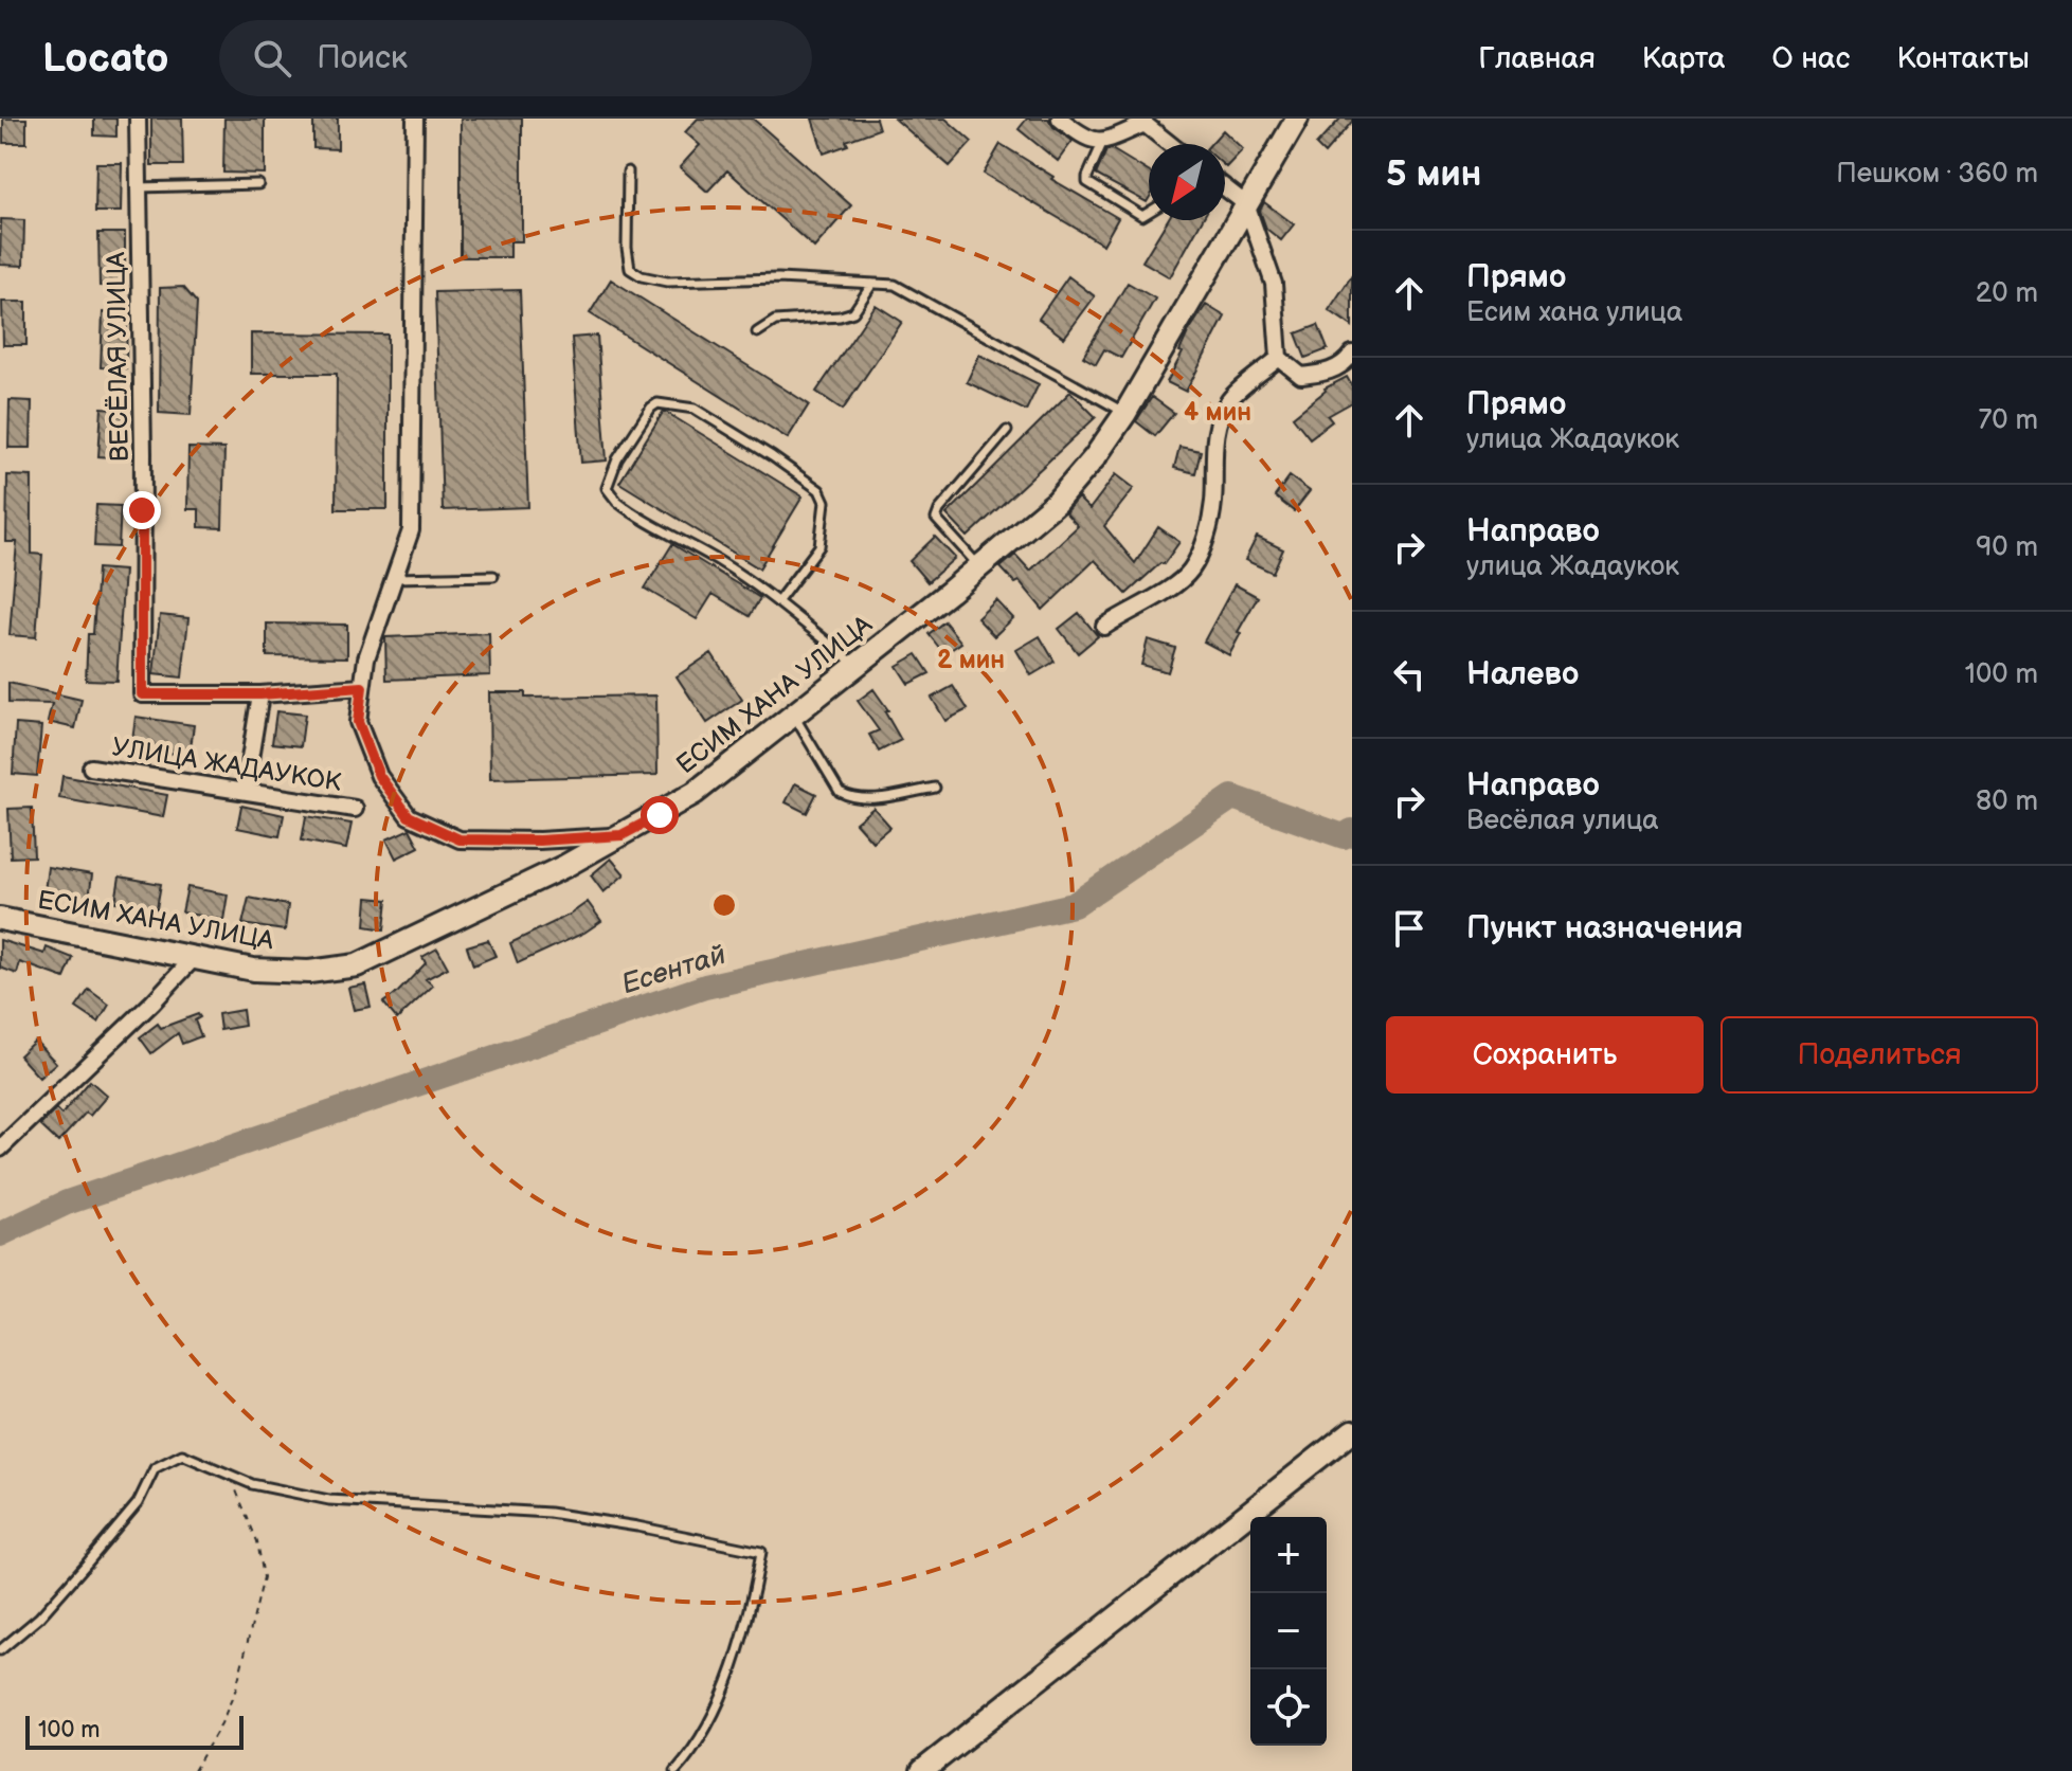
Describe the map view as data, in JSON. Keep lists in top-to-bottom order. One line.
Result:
{"streets":{"street":["ВЕСЁЛАЯ УЛИЦА","ЕСИМ ХАНА УЛИЦА","УЛИЦА ЖАДАУКОК"]},"crossings":[["ЕСИМ ХАНА УЛИЦА","УЛИЦА ЖАДАУКОК"]],"water":["Есентай"],"scale_bar":"100 m","north":"bottom left","page":{"header":"Locato","search":"Поиск","nav":["Главная","Карта","О нас","Контакты"],"heading":["5 мин","Пешком · 360 m"],"list":[["Прямо","Есим хана улица","20 m"],["Прямо","улица Жадаукок","70 m"],["Направо","улица Жадаукок","90 m"],["Налево","100 m"],["Направо","Весёлая улица","80 m"],"Пункт назначения"],"buttons":["Сохранить","Поделиться"],"map_buttons":["+","−"],"scale":"100 m"},"rings":["4 мин","2 мин"]}
